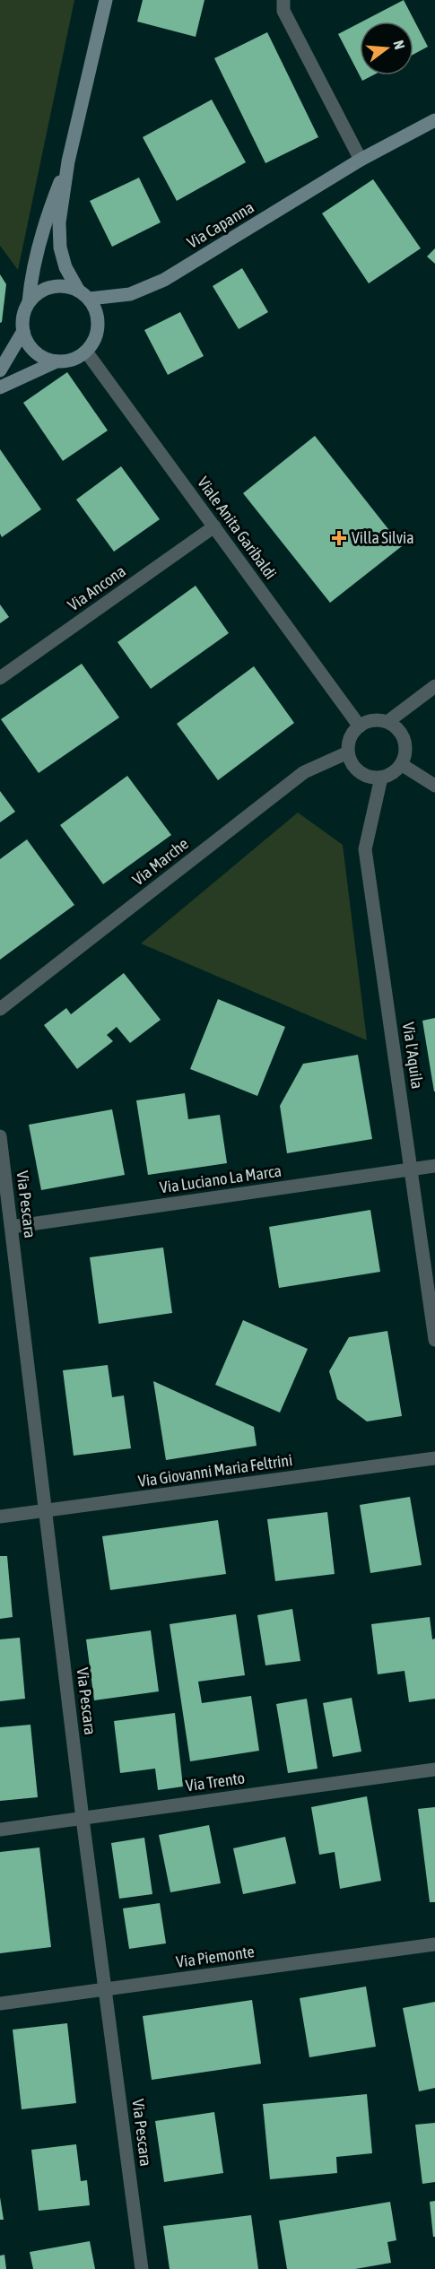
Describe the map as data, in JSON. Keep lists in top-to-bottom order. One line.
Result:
{"streets":{"main road":["Via Capanna"],"street":["Viale Anita Garibaldi","Via Ancona","Via Marche","Via l'Aquila","Via Luciano La Marca","Via Pescara","Via Giovanni Maria Feltrini","Via Trento","Via Piemonte"]},"crossings":[["Via Capanna","Viale Anita Garibaldi"],["Viale Anita Garibaldi","Via Ancona"],["Viale Anita Garibaldi","Via Marche"],["Viale Anita Garibaldi","Via l'Aquila"],["Via Marche","Via l'Aquila"],["Via l'Aquila","Via Luciano La Marca"],["Via Luciano La Marca","Via Pescara"],["Via Pescara","Via Giovanni Maria Feltrini"],["Via Pescara","Via Trento"],["Via Pescara","Via Piemonte"]],"places":{"health":["Villa Silvia"]},"north":"right"}
